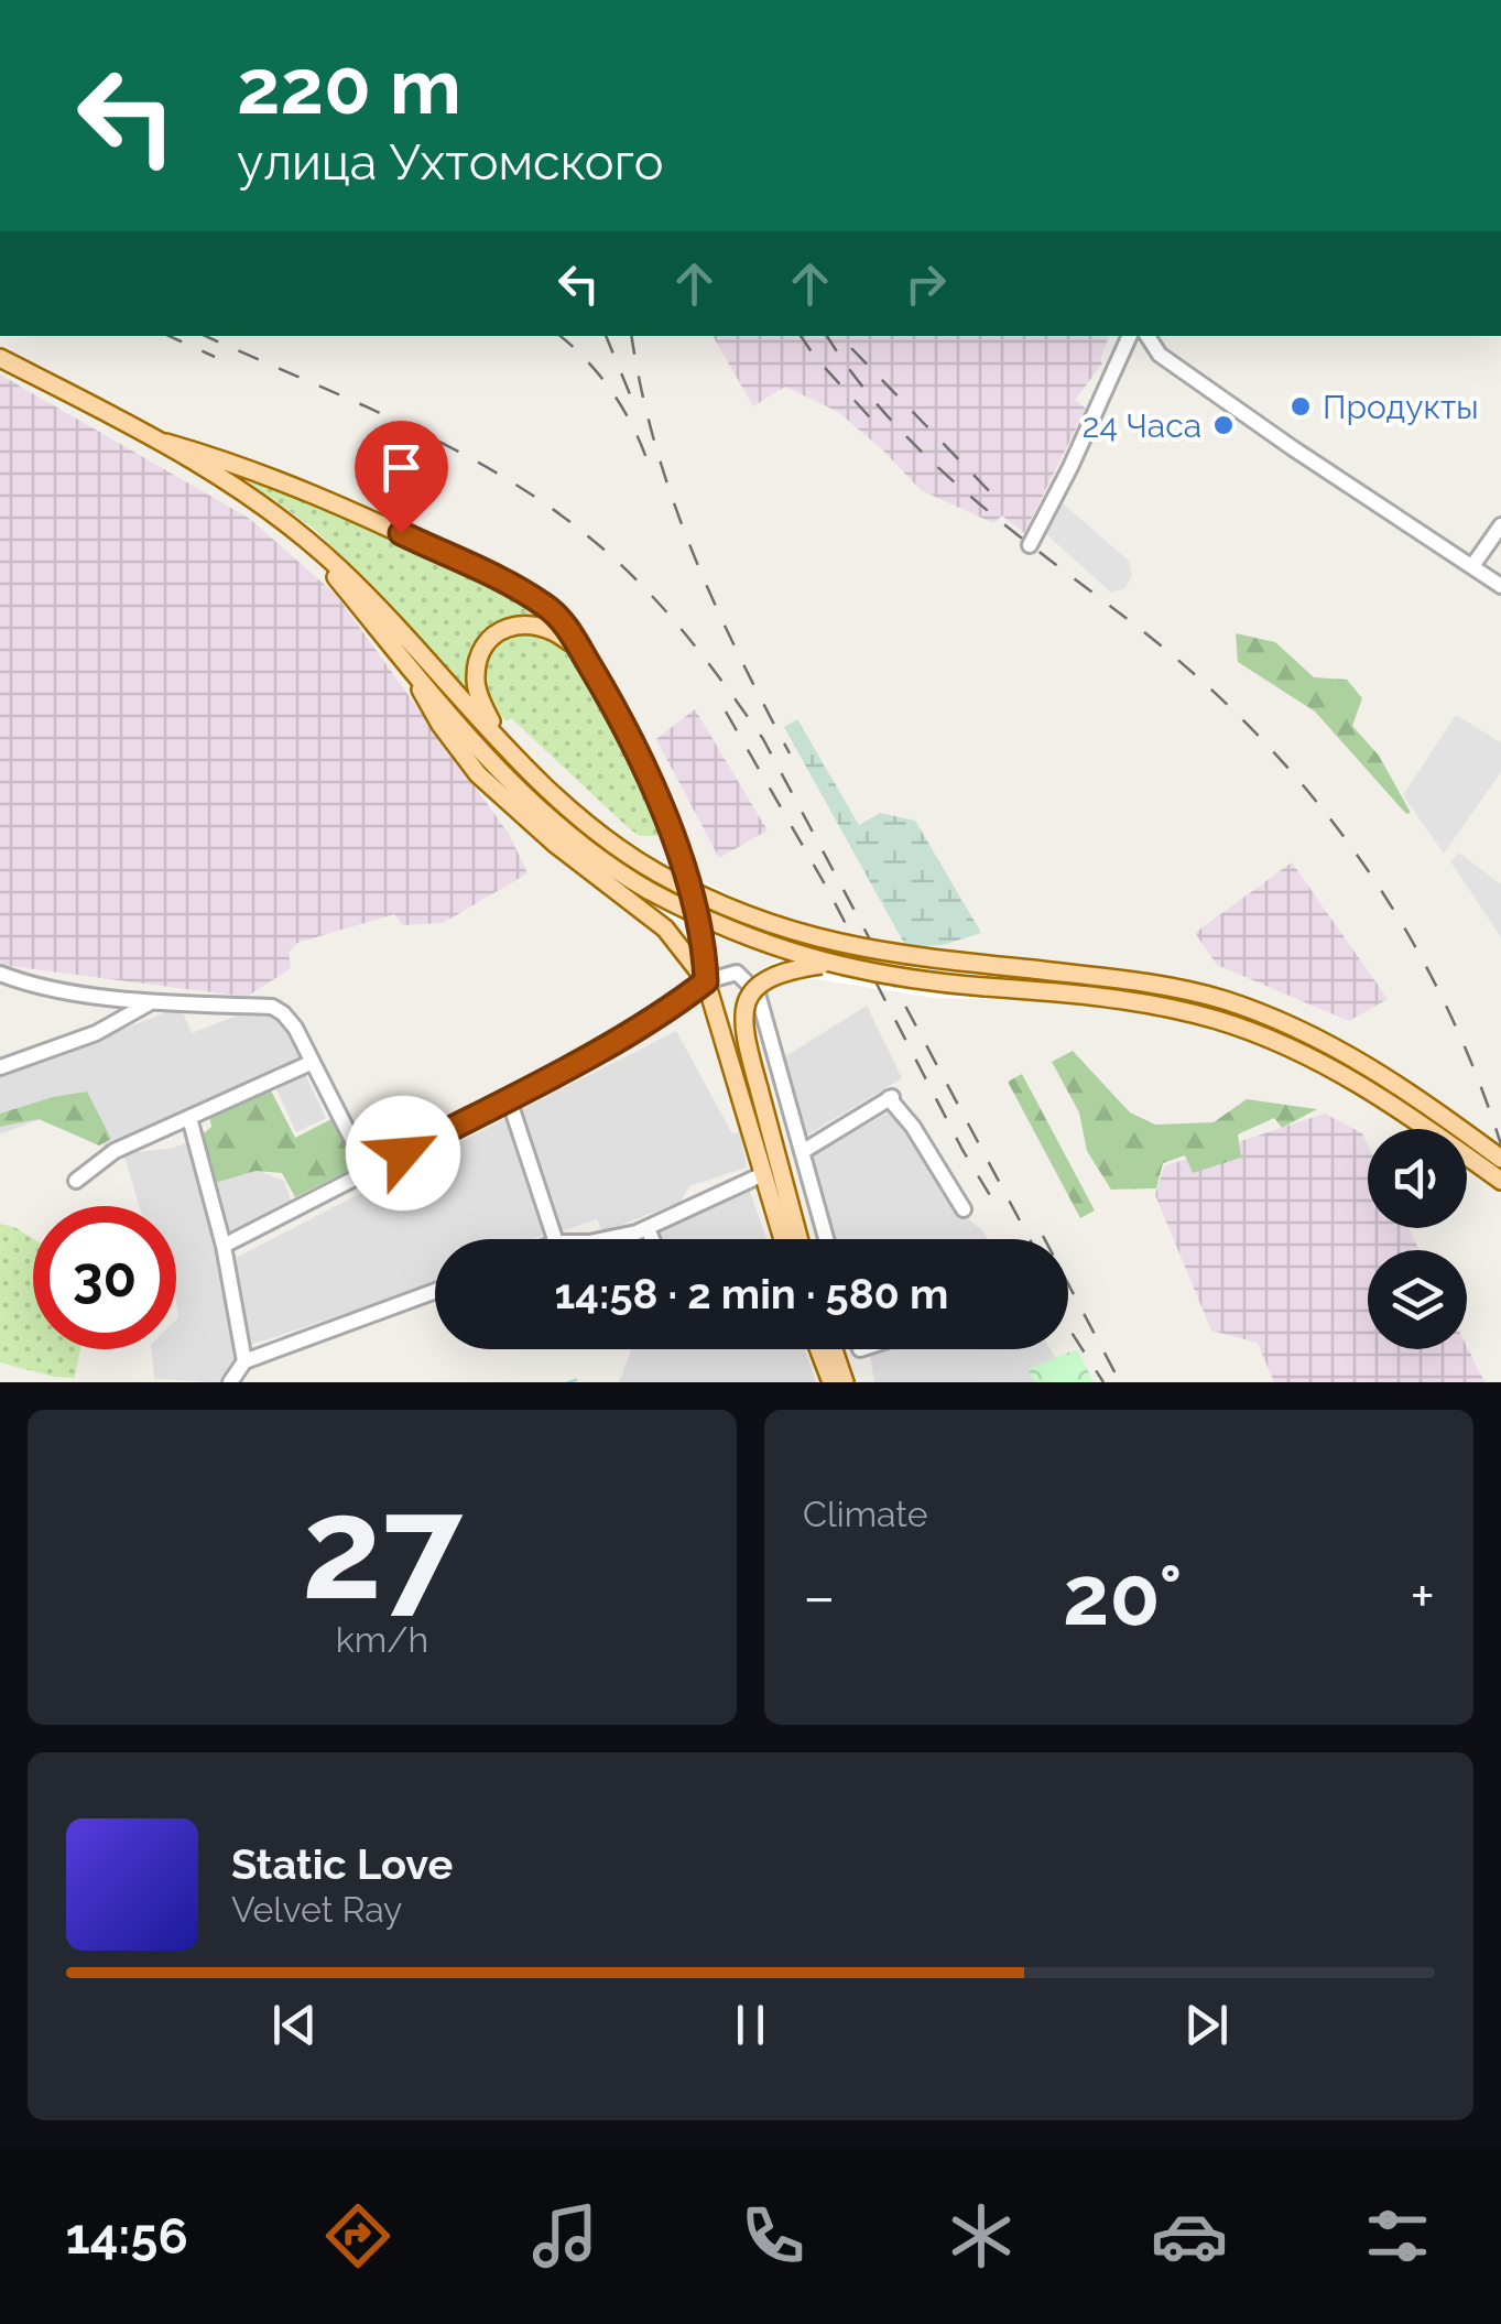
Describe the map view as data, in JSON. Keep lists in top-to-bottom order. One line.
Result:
{"places":["Продукты","24 Часа"],"page":{"turn":["220 m","улица Ухтомского"],"limit":"30","trip":"14:58 · 2 min · 580 m","tile":[["27","km/h"],"Climate"],"heat":["−","20°","+"],"song":["Static Love","Velvet Ray"],"tabs":"14:56"}}
